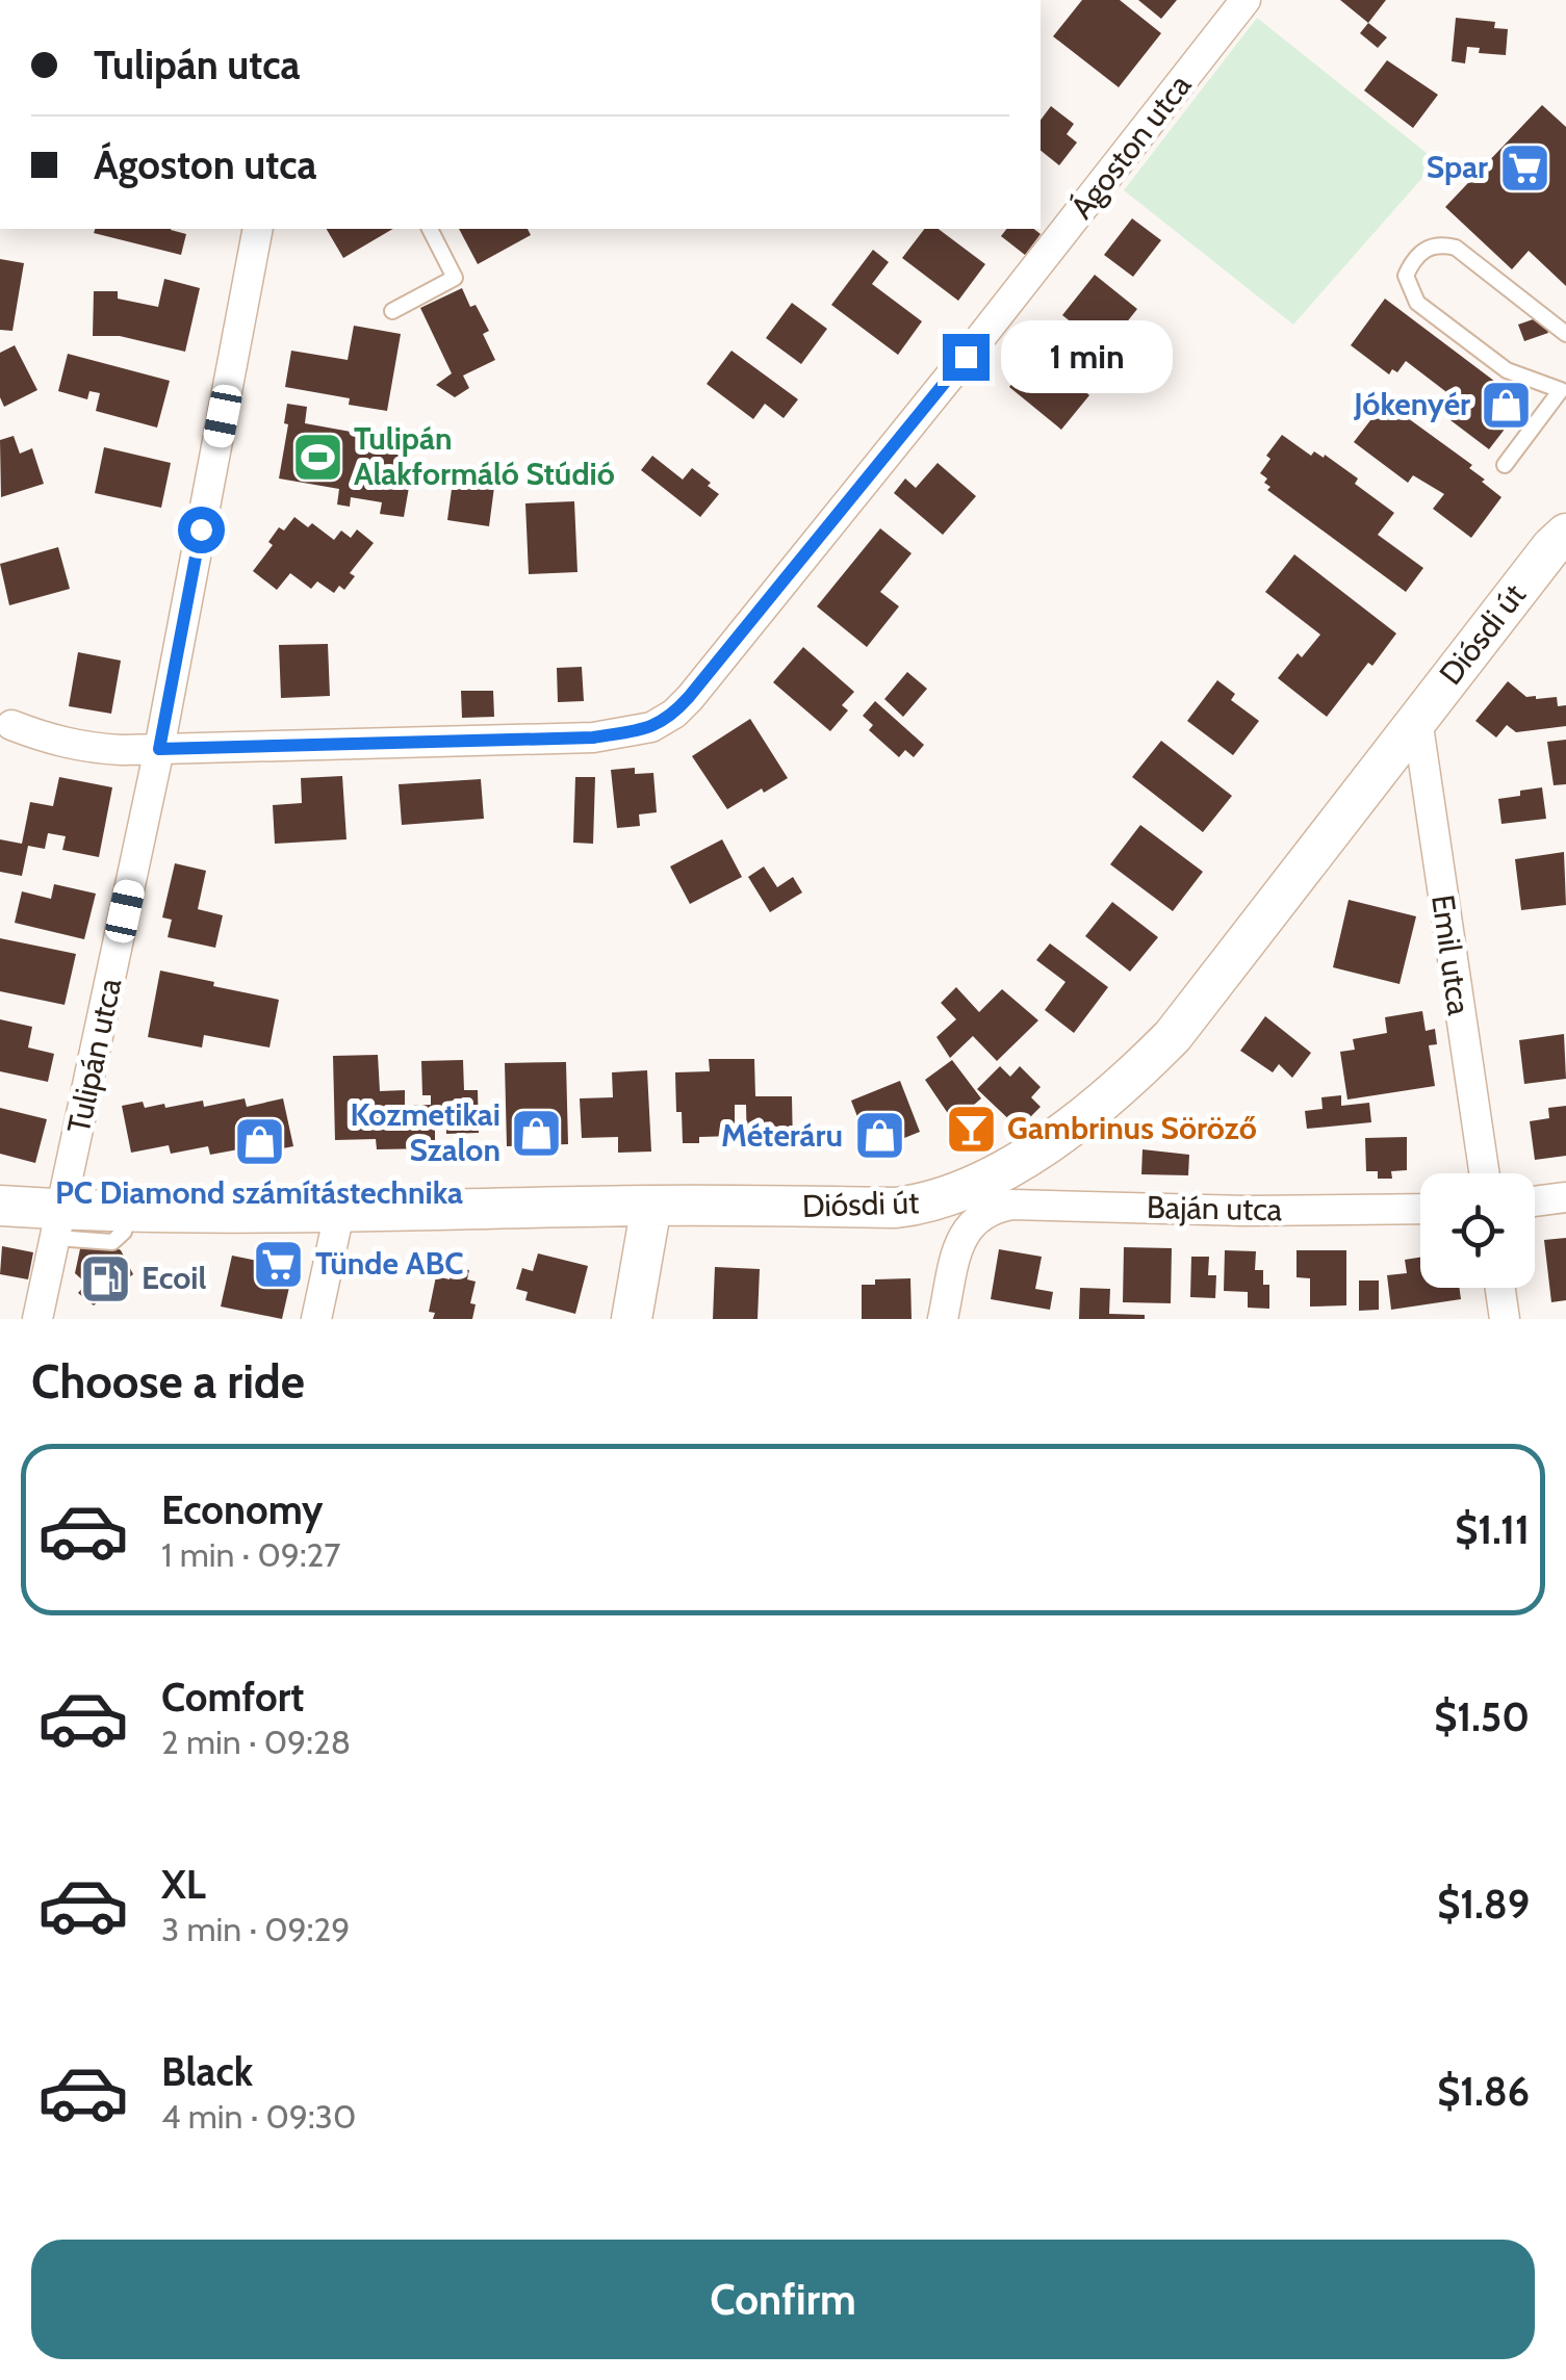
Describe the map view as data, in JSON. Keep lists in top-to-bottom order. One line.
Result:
{"streets":{"main road":["Diósdi út"],"street":["Ágoston utca","Emil utca","Tulipán utca","Baján utca"]},"crossings":[["Ágoston utca","Tulipán utca"],["Diósdi út","Emil utca"],["Diósdi út","Tulipán utca"]],"places":{"supermarket":["Spar","Tünde ABC"],"shop":["Jókenyér","Kozmetikai Szalon","Méteráru","PC Diamond számítástechnika"],"sports":["Tulipán Alakformáló Stúdió"],"bar":["Gambrinus Söröző"],"fuel station":["Ecoil"]},"page":{"banner":["Tulipán utca","Ágoston utca"],"bubble":"1 min","heading":"Choose a ride","list":[{"name":"Economy","note":"1 min · 09:27","value":"$1.11"},{"name":"Comfort","note":"2 min · 09:28","value":"$1.50"},{"name":"XL","note":"3 min · 09:29","value":"$1.89"},{"name":"Black","note":"4 min · 09:30","value":"$1.86"}],"buttons":"Confirm"}}
